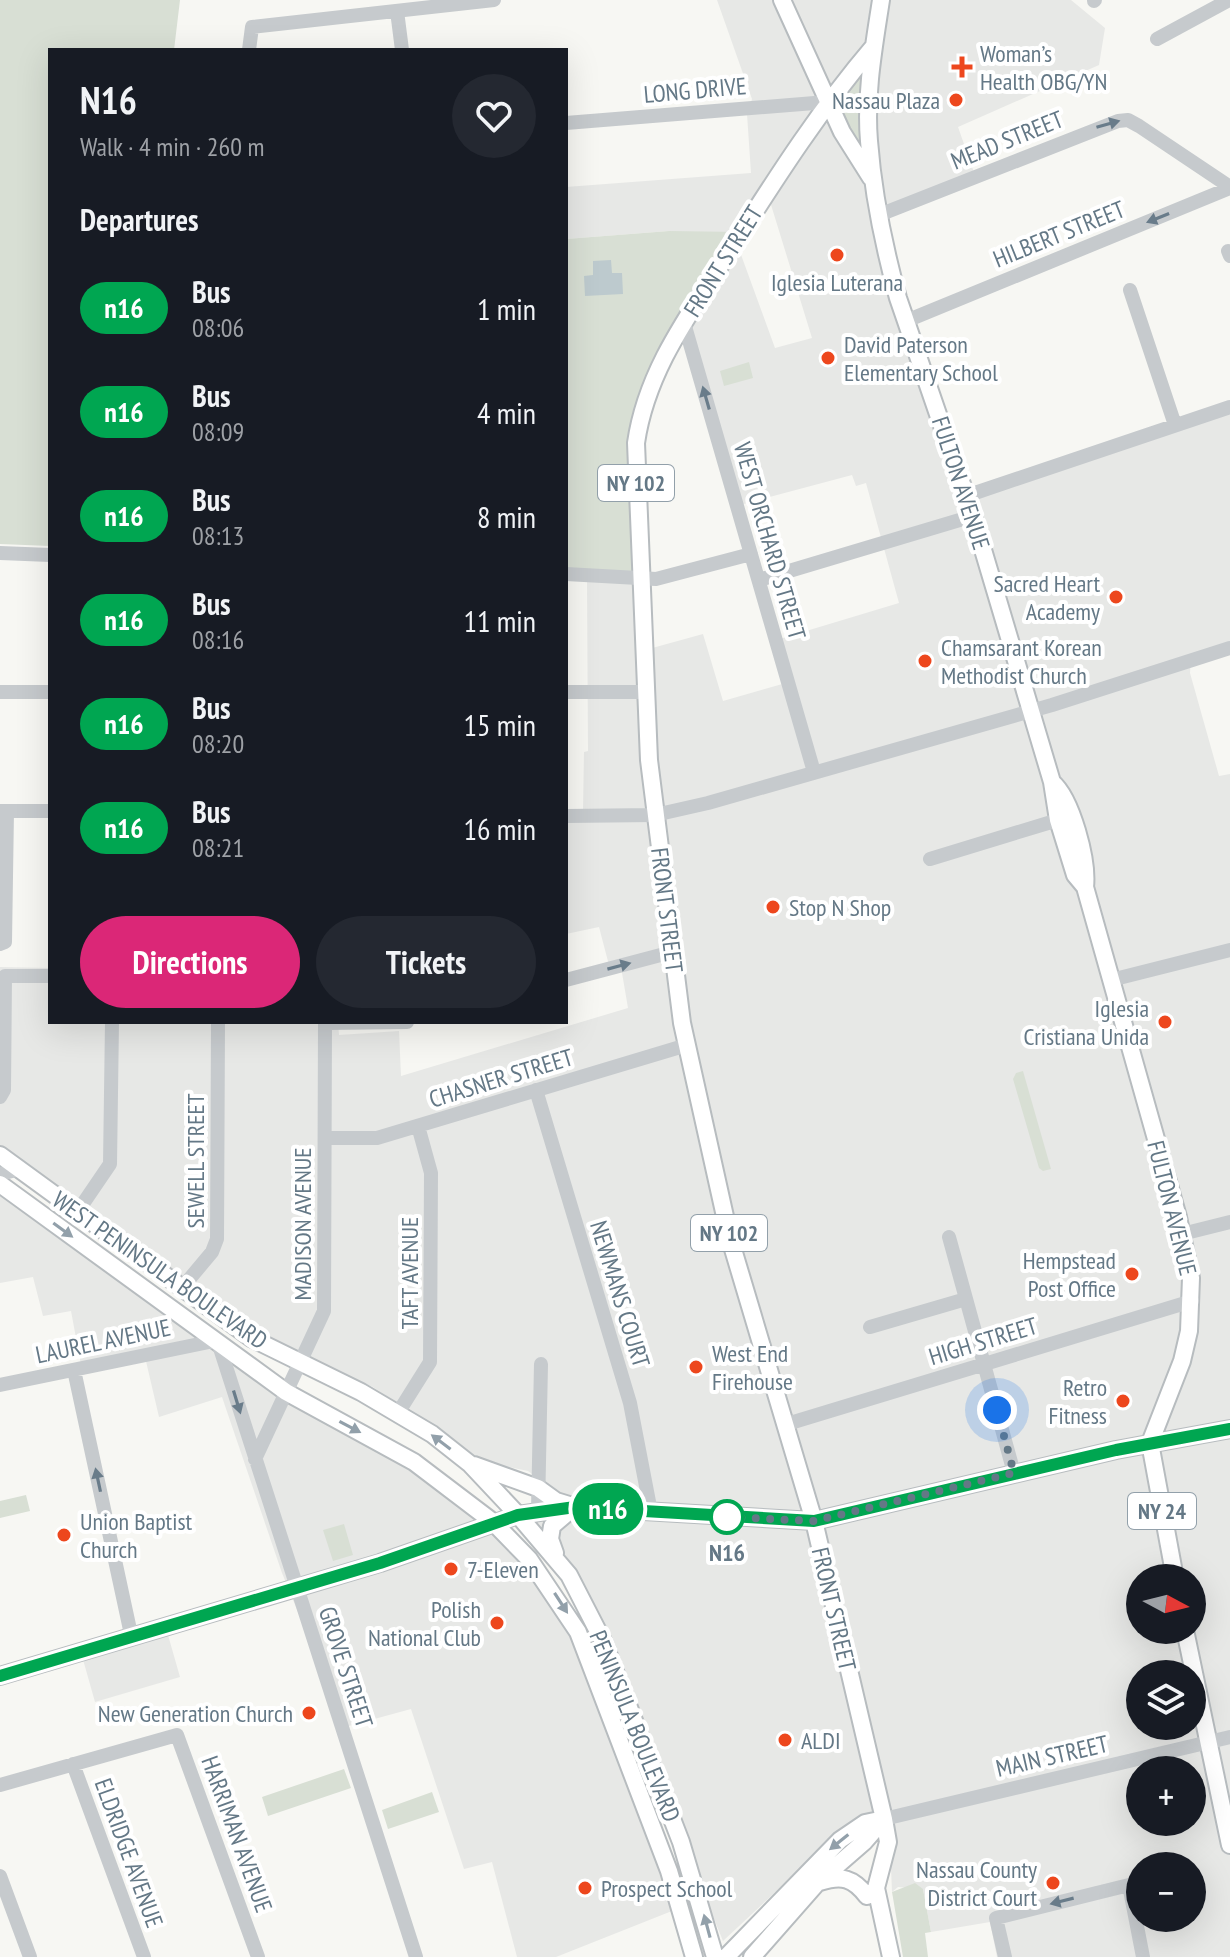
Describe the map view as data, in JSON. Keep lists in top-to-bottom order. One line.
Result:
{"streets":{"main road":["FRONT STREET","NY 102","FULTON AVENUE","WEST PENINSULA BOULEVARD","NY 24","PENINSULA BOULEVARD"],"street":["LONG DRIVE","MEAD STREET","HILBERT STREET","WEST ORCHARD STREET","CHASNER STREET","SEWELL STREET","MADISON AVENUE","TAFT AVENUE","NEWMANS COURT","LAUREL AVENUE","HIGH STREET","GROVE STREET","MAIN STREET","HARRIMAN AVENUE","ELDRIDGE AVENUE"]},"crossings":[["LONG DRIVE","FRONT STREET"],["MEAD STREET","HILBERT STREET"],["MEAD STREET","FULTON AVENUE"],["HILBERT STREET","FULTON AVENUE"],["FRONT STREET","FULTON AVENUE"],["FRONT STREET","WEST ORCHARD STREET"],["FRONT STREET","CHASNER STREET"],["FRONT STREET","HIGH STREET"],["FRONT STREET","MAIN STREET"],["FULTON AVENUE","HIGH STREET"],["FULTON AVENUE","NY 24"],["CHASNER STREET","MADISON AVENUE"],["CHASNER STREET","TAFT AVENUE"],["CHASNER STREET","NEWMANS COURT"],["SEWELL STREET","WEST PENINSULA BOULEVARD"],["MADISON AVENUE","WEST PENINSULA BOULEVARD"],["MADISON AVENUE","GROVE STREET"],["WEST PENINSULA BOULEVARD","TAFT AVENUE"],["WEST PENINSULA BOULEVARD","LAUREL AVENUE"],["WEST PENINSULA BOULEVARD","GROVE STREET"],["WEST PENINSULA BOULEVARD","PENINSULA BOULEVARD"],["LAUREL AVENUE","GROVE STREET"],["HARRIMAN AVENUE","ELDRIDGE AVENUE"]],"one_way":["MEAD STREET","HILBERT STREET","WEST ORCHARD STREET"],"places":{"health":["Woman’s Health OBG/YN"],"other":["Nassau Plaza","Iglesia Luterana","David Paterson Elementary School","Sacred Heart Academy","Chamsarant Korean Methodist Church","Stop N Shop","Iglesia Cristiana Unida","Hempstead Post Office","West End Firehouse","Retro Fitness","N16","Union Baptist Church","7-Eleven","Polish National Club","New Generation Church","ALDI","Nassau County District Court","Prospect School"]},"lines":["bus line n16"],"north":"right","page":{"on_map":"n16","heading":[["N16","Walk · 4 min · 260 m"],"Departures"],"list":[{"mark":"n16","name":"Bus","note":"08:06","value":"1 min"},{"mark":"n16","name":"Bus","note":"08:09","value":"4 min"},{"mark":"n16","name":"Bus","note":"08:13","value":"8 min"},{"mark":"n16","name":"Bus","note":"08:16","value":"11 min"},{"mark":"n16","name":"Bus","note":"08:20","value":"15 min"},{"mark":"n16","name":"Bus","note":"08:21","value":"16 min"}],"buttons":["Directions","Tickets"],"map_buttons":["+","−"]}}
